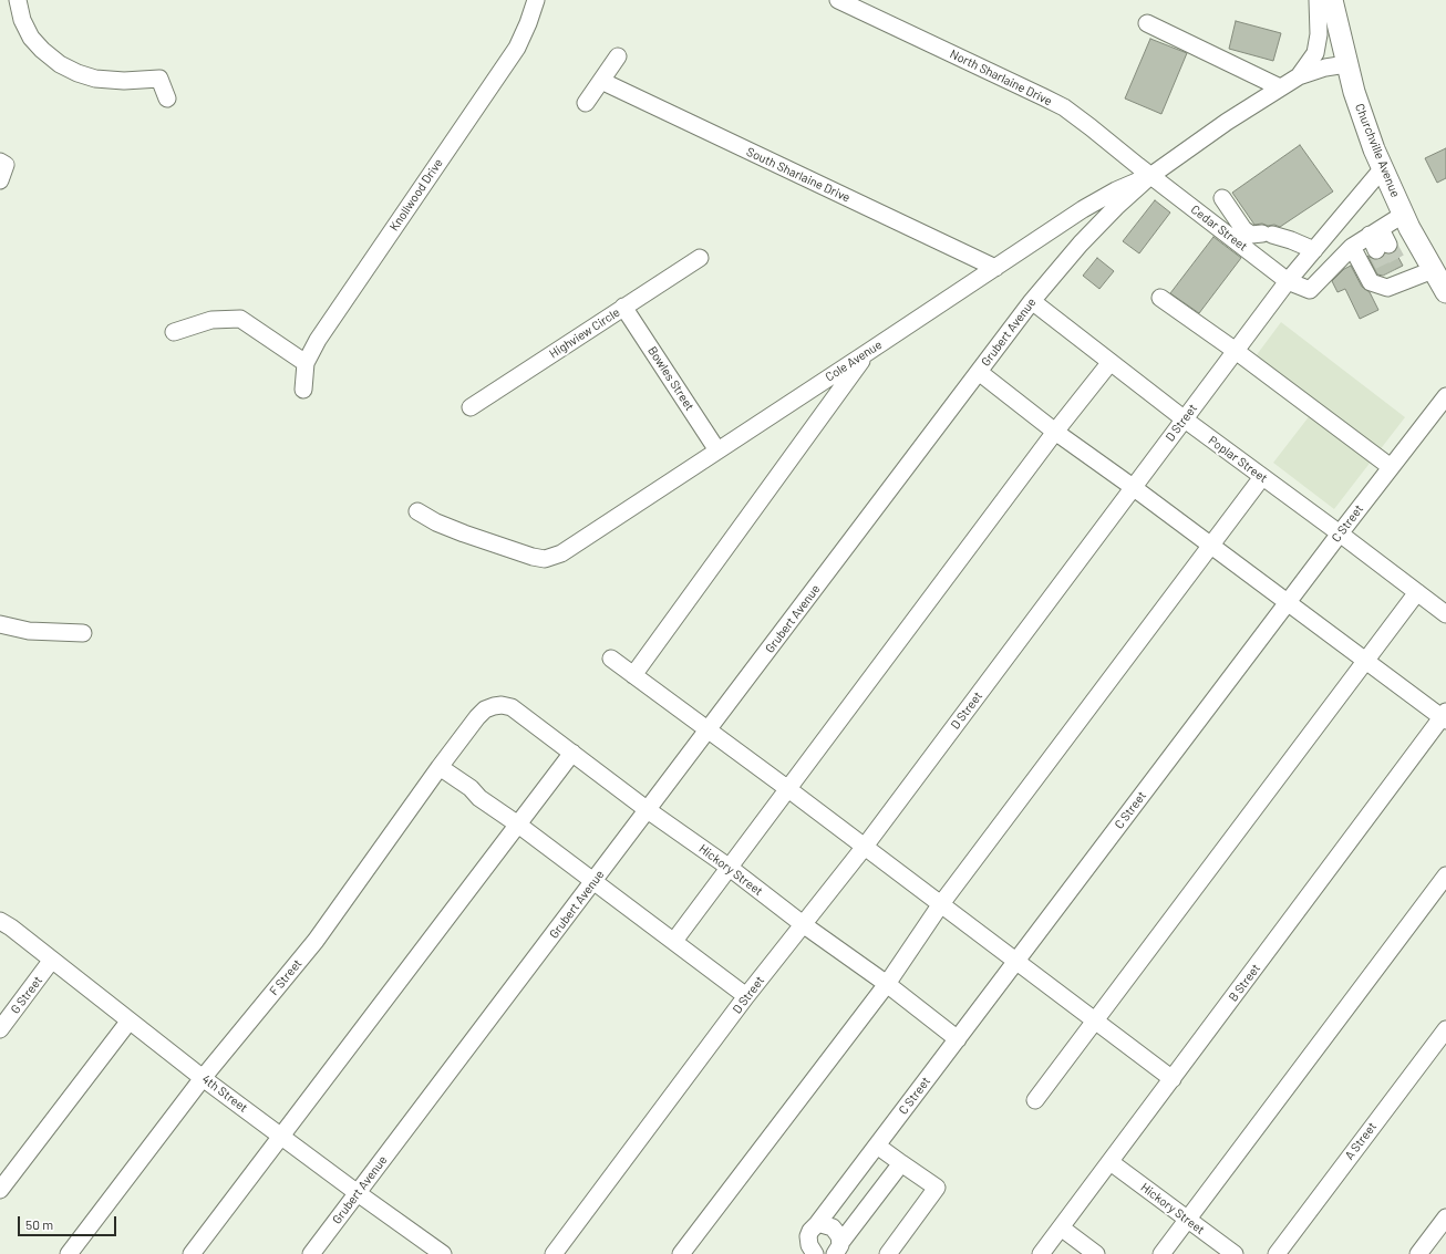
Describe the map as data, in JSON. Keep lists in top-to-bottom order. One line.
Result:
{"streets":{"main road":["Churchville Avenue"],"street":["North Sharlaine Drive","South Sharlaine Drive","Knollwood Drive","Cedar Street","Grubert Avenue","Highview Circle","Cole Avenue","Bowles Street","D Street","Poplar Street","C Street","Hickory Street","F Street","B Street","G Street","4th Street","A Street"]},"crossings":[["North Sharlaine Drive","Cedar Street"],["North Sharlaine Drive","Grubert Avenue"],["North Sharlaine Drive","Cole Avenue"],["Churchville Avenue","Grubert Avenue"],["Churchville Avenue","D Street"],["South Sharlaine Drive","Cole Avenue"],["Cedar Street","Grubert Avenue"],["Cedar Street","Cole Avenue"],["Cedar Street","D Street"],["Grubert Avenue","Cole Avenue"],["Grubert Avenue","Poplar Street"],["Grubert Avenue","Hickory Street"],["Grubert Avenue","4th Street"],["Highview Circle","Bowles Street"],["Cole Avenue","Bowles Street"],["D Street","Poplar Street"],["D Street","Hickory Street"],["Poplar Street","C Street"],["C Street","Hickory Street"],["Hickory Street","F Street"],["Hickory Street","B Street"],["F Street","4th Street"],["G Street","4th Street"]],"scale_bar":"50 m"}
